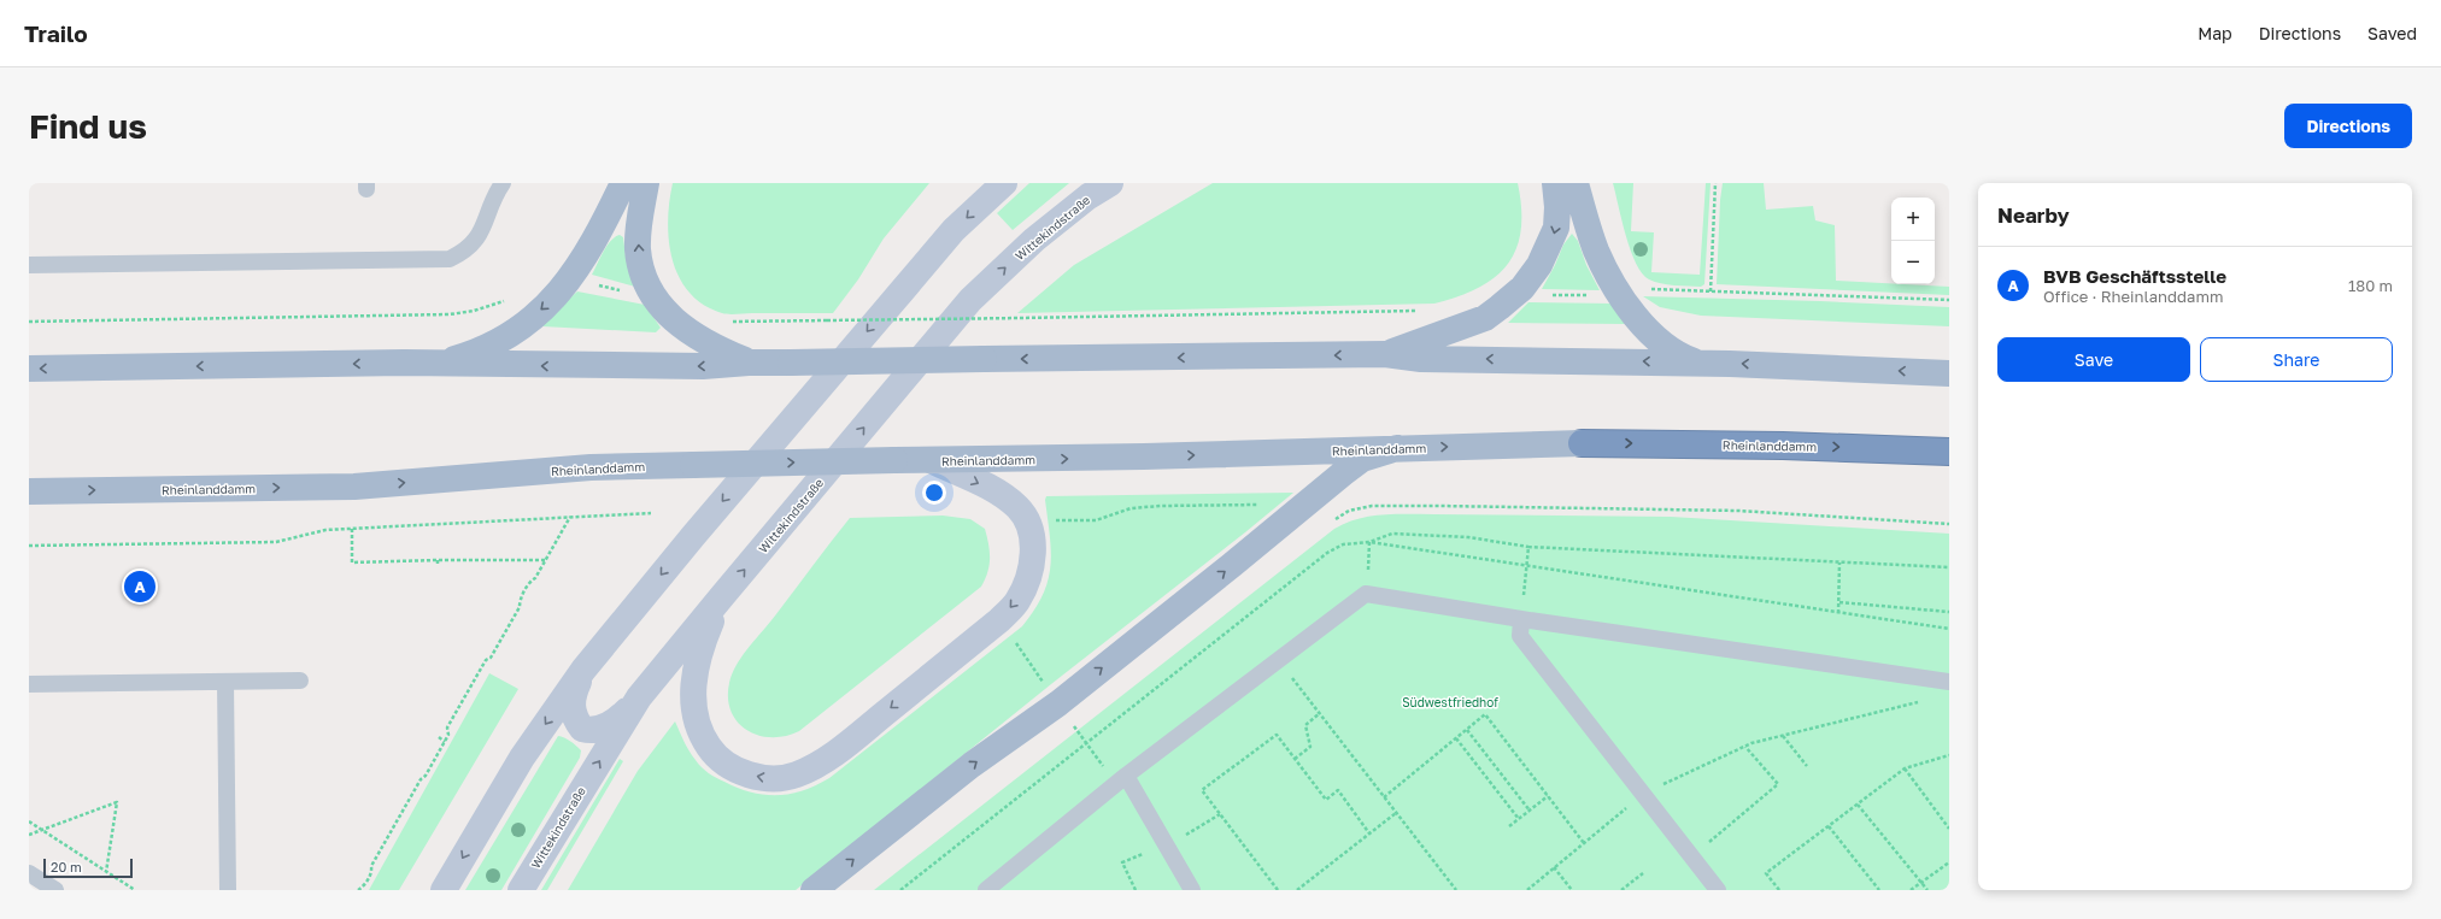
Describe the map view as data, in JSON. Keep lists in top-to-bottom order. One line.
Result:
{"streets":{"highway":["Rheinlanddamm"],"main road":["Wittekindstraße"]},"parks":["Südwestfriedhof"],"scale_bar":"20 m","page":{"header":"Trailo","nav":["Map","Directions","Saved"],"buttons":["Directions",["Save","Share"]],"title":"Find us","heading":"Nearby","map_buttons":["+","−"],"list":[{"mark":"A","name":"BVB Geschäftsstelle","note":"Office · Rheinlanddamm","value":"180 m"}],"pins":"A","scale":"20 m"}}
